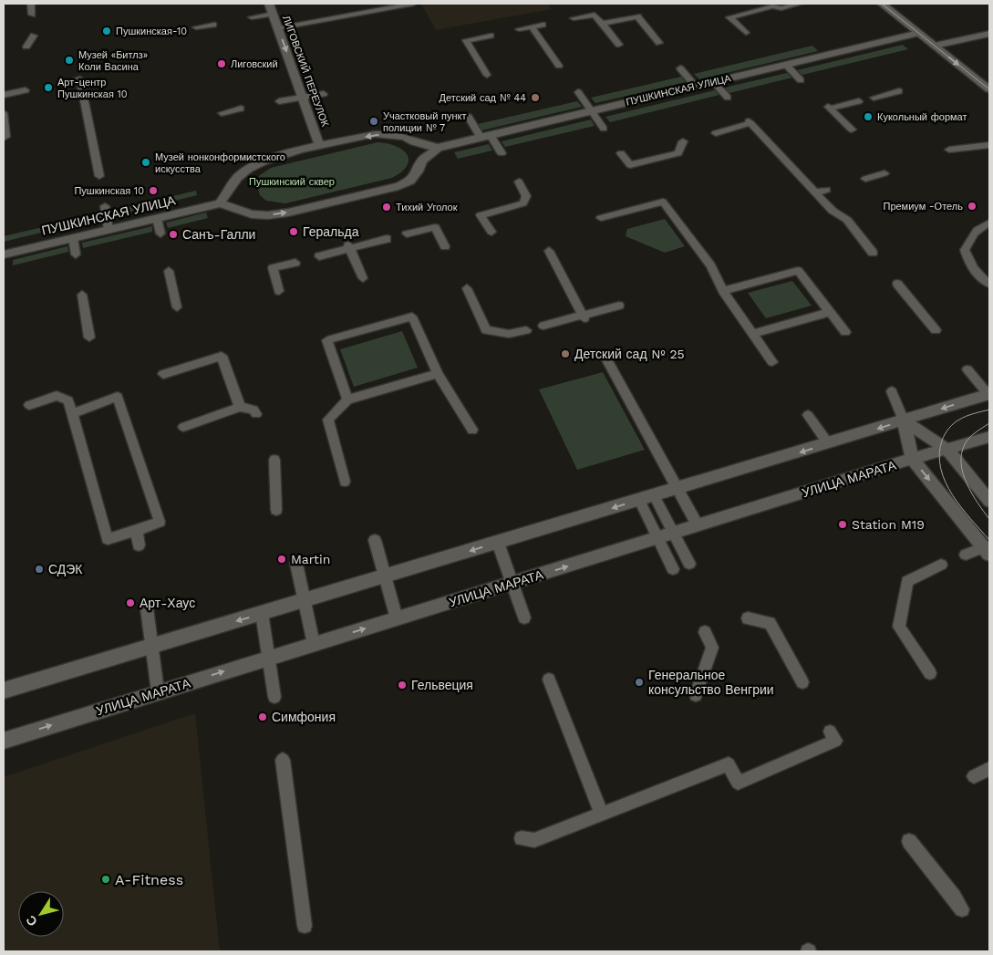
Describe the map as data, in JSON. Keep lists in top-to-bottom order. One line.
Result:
{"streets":{"street":["ЛИГОВСКИЙ ПЕРЕУЛОК","ПУШКИНСКАЯ УЛИЦА","УЛИЦА МАРАТА"]},"crossings":[["ЛИГОВСКИЙ ПЕРЕУЛОК","ПУШКИНСКАЯ УЛИЦА"]],"one_way":["ЛИГОВСКИЙ ПЕРЕУЛОК"],"parks":["Пушкинский сквер"],"places":["Пушкинская-10","Музей «Битлз» Коли Васина","Лиговский","Арт-центр Пушкинская 10","Детский сад № 44","Кукольный формат","Участковый пункт полиции № 7","Музей нонконформистского искусства","Пушкинская 10","Премиум -Отель","Тихий Уголок","Геральда","Санъ-Галли","Детский сад № 25","Station M19","Martin","СДЭК","Арт-Хаус","Генеральное консульство Венгрии","Гельвеция","Симфония","A-Fitness"],"north":"bottom left"}
